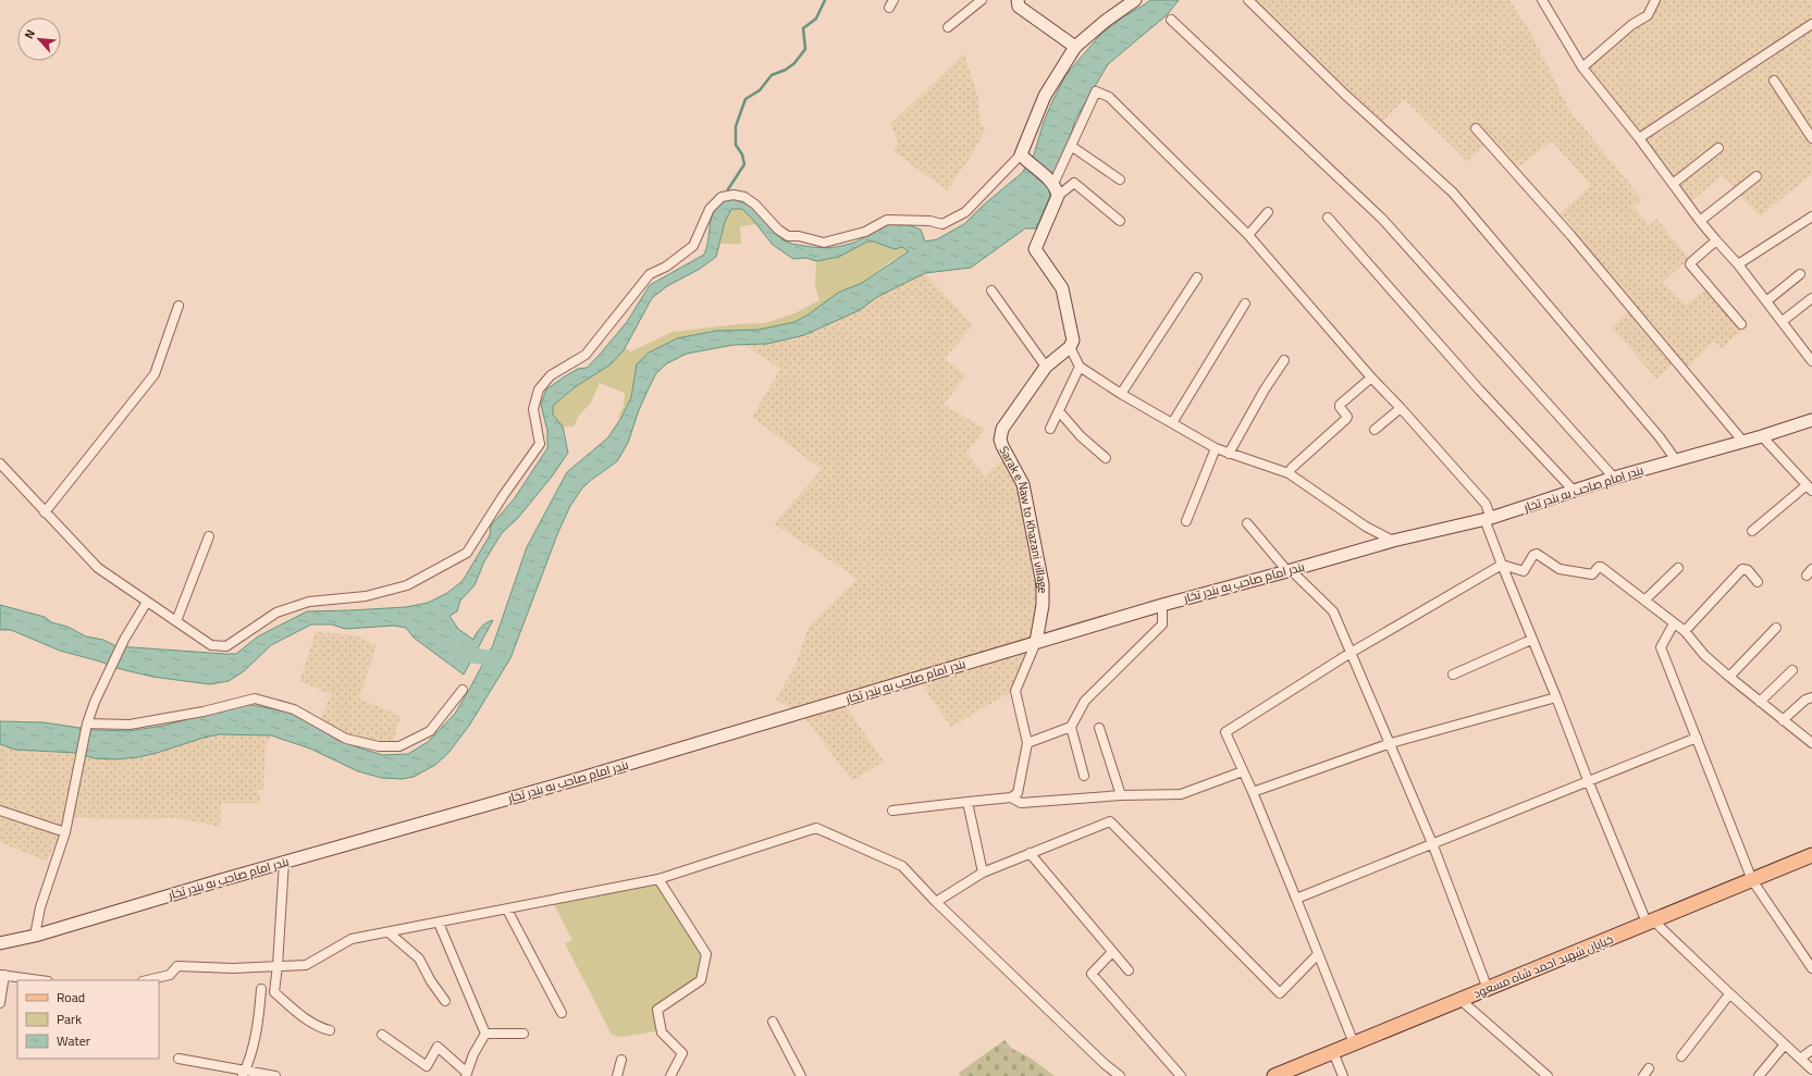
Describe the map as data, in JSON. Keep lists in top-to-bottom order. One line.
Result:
{"streets":{"main road":["بندر امام صاحب به بندر تخار","Sarak e Naw to Khazani village","خیابان شهید احمد شاه مسعود"]},"crossings":[["بندر امام صاحب به بندر تخار","Sarak e Naw to Khazani village"]],"legend":["Road","Park","Water"],"north":"top left"}
